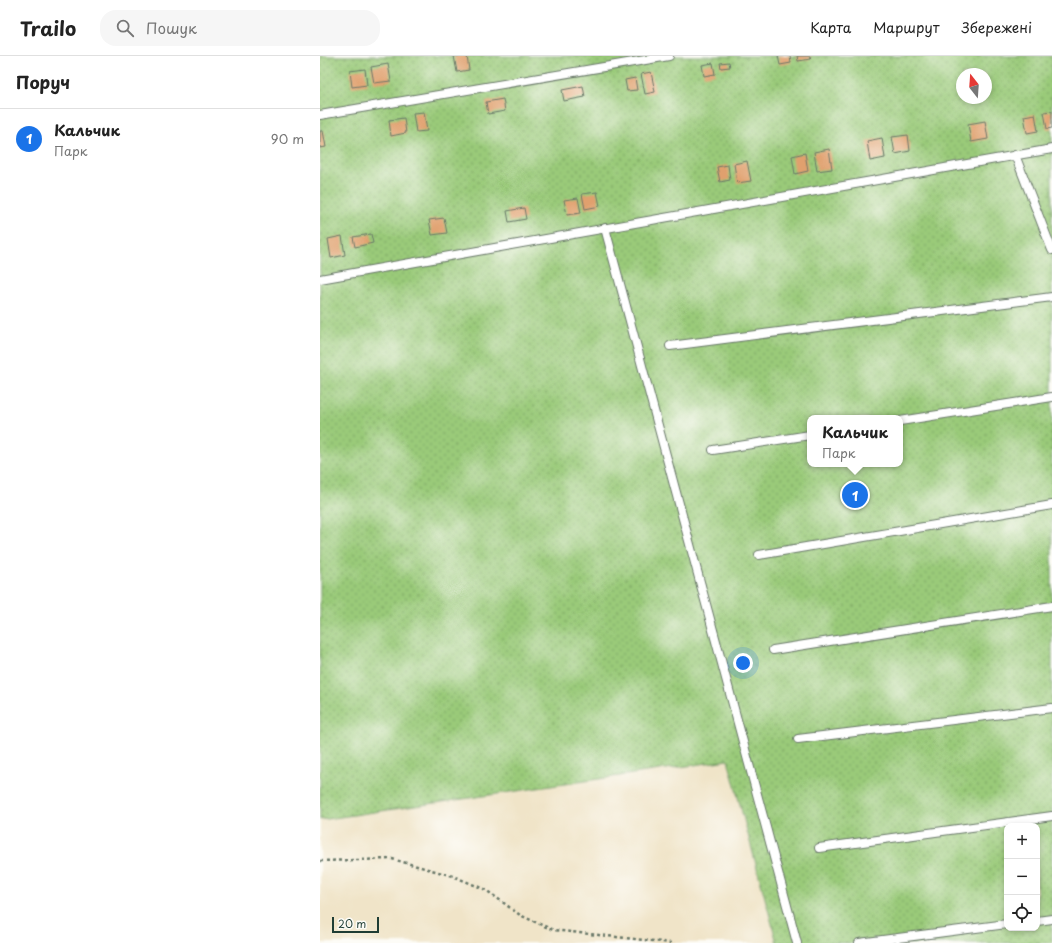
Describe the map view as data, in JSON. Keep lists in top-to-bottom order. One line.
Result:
{"scale_bar":"20 m","north":"top","page":{"header":"Trailo","search":"Пошук","nav":["Карта","Маршрут","Збережені"],"heading":"Поруч","list":[{"mark":"1","name":"Кальчик","note":"Парк","value":"90 m"}],"popup":["Кальчик","Парк"],"pins":"1","map_buttons":["+","−"],"scale":"20 m"}}
